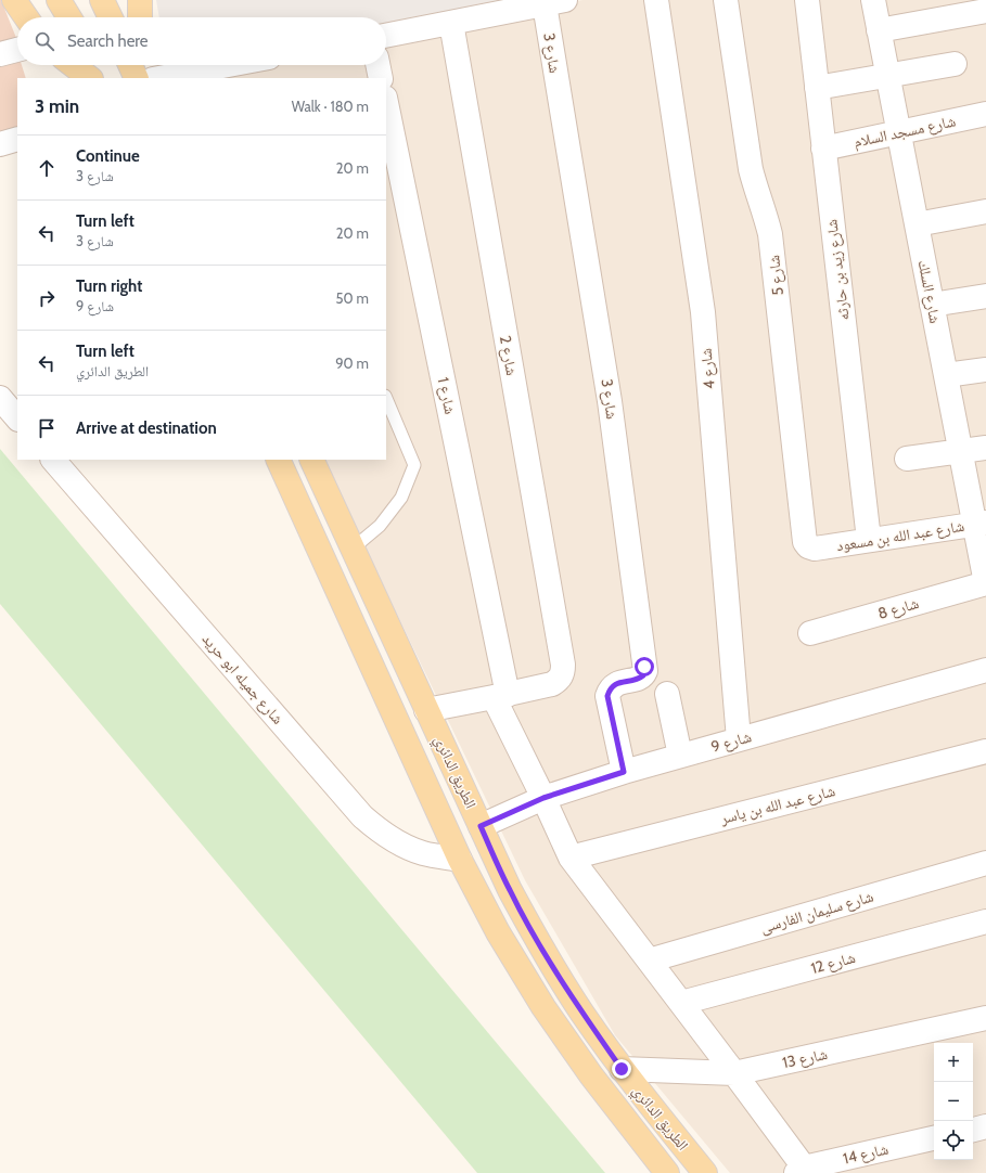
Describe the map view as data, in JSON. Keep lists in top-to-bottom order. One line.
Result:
{"streets":{"main road":["الطريق الدائري"],"street":["شارع 3","شارع مسجد السلام","شارع زيد بن حارثه","شارع 5","شارع السلك","شارع 2","شارع 4","شارع 1","شارع عبد الله بن مسعود","شارع 8","شارع جميله ابو حريد","شارع 9","شارع عبد الله بن ياسر","شارع سليمان الفارسى","شارع 12","شارع 13","شارع 14"]},"crossings":[["شارع 3","شارع 9"],["شارع مسجد السلام","شارع زيد بن حارثه"],["شارع مسجد السلام","شارع السلك"],["شارع زيد بن حارثه","شارع عبد الله بن مسعود"],["شارع 5","شارع عبد الله بن مسعود"],["شارع السلك","شارع عبد الله بن مسعود"],["شارع السلك","شارع 8"],["شارع 2","شارع 1"],["شارع 4","شارع 9"],["شارع 1","شارع 9"],["شارع 1","شارع عبد الله بن ياسر"],["شارع 1","شارع سليمان الفارسى"],["شارع 1","شارع 12"],["شارع 1","شارع 13"],["شارع 1","شارع 14"],["شارع جميله ابو حريد","الطريق الدائري"],["شارع 9","الطريق الدائري"],["الطريق الدائري","شارع 13"]],"page":{"search":"Search here","heading":["3 min","Walk · 180 m"],"list":[["Continue","شارع 3","20 m"],["Turn left","شارع 3","20 m"],["Turn right","شارع 9","50 m"],["Turn left","الطريق الدائري","90 m"],"Arrive at destination"],"map_buttons":["+","−"]}}
